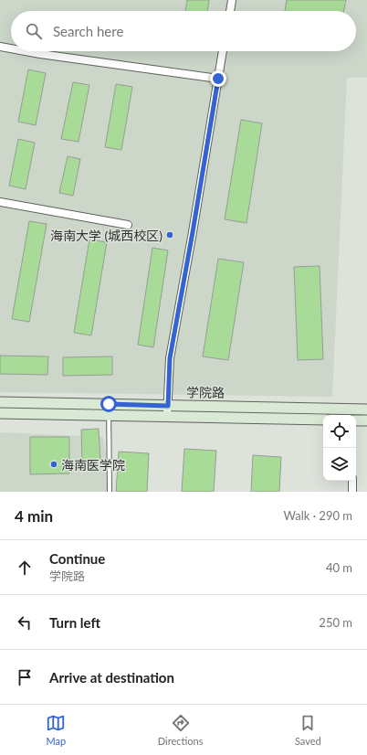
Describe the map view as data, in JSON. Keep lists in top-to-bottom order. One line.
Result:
{"streets":{"main road":["学院路"]},"places":["海南大学 (城西校区)","海南医学院"],"page":{"search":"Search here","heading":["4 min","Walk · 290 m"],"list":[["Continue","学院路","40 m"],["Turn left","250 m"],"Arrive at destination"],"nav":["Map","Directions","Saved"]}}
